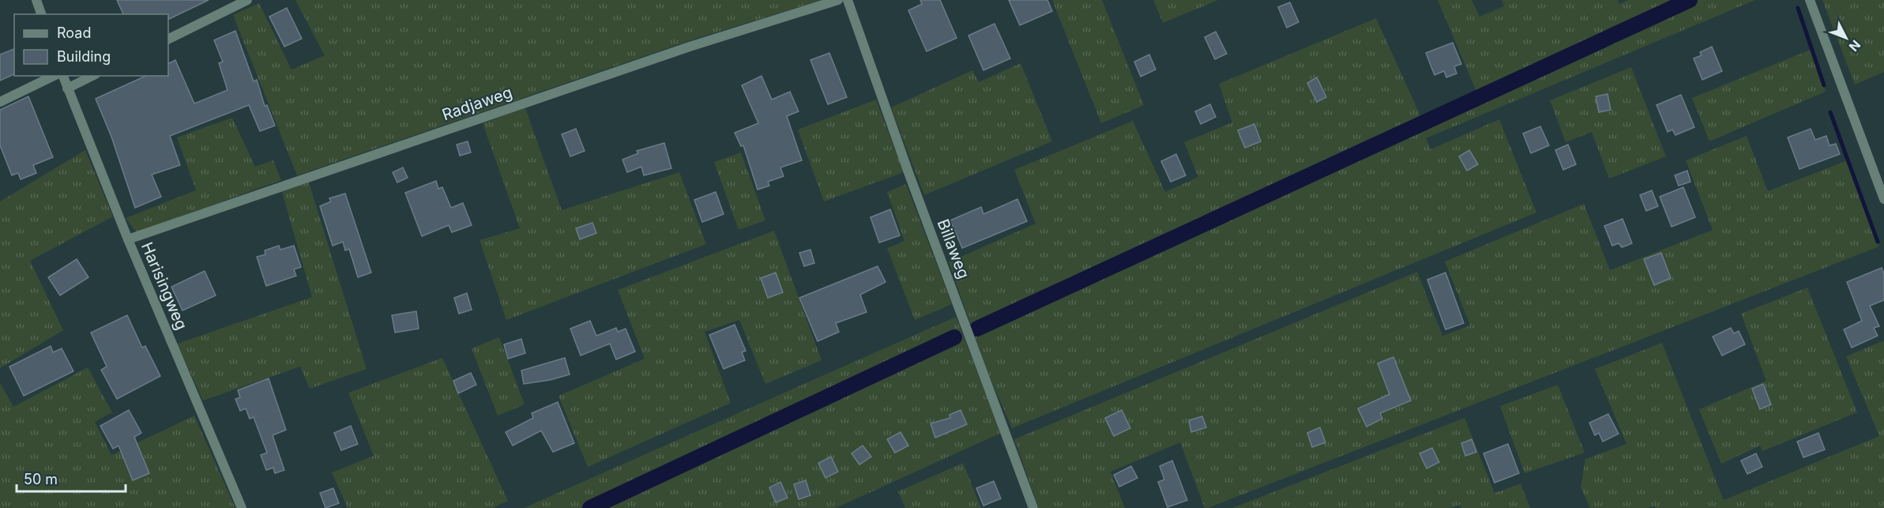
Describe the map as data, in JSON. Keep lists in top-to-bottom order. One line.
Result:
{"streets":{"street":["Radjaweg","Billaweg","Harisingweg"]},"crossings":[["Radjaweg","Harisingweg"]],"legend":["Road","Building"],"scale_bar":"50 m","north":"bottom right"}
